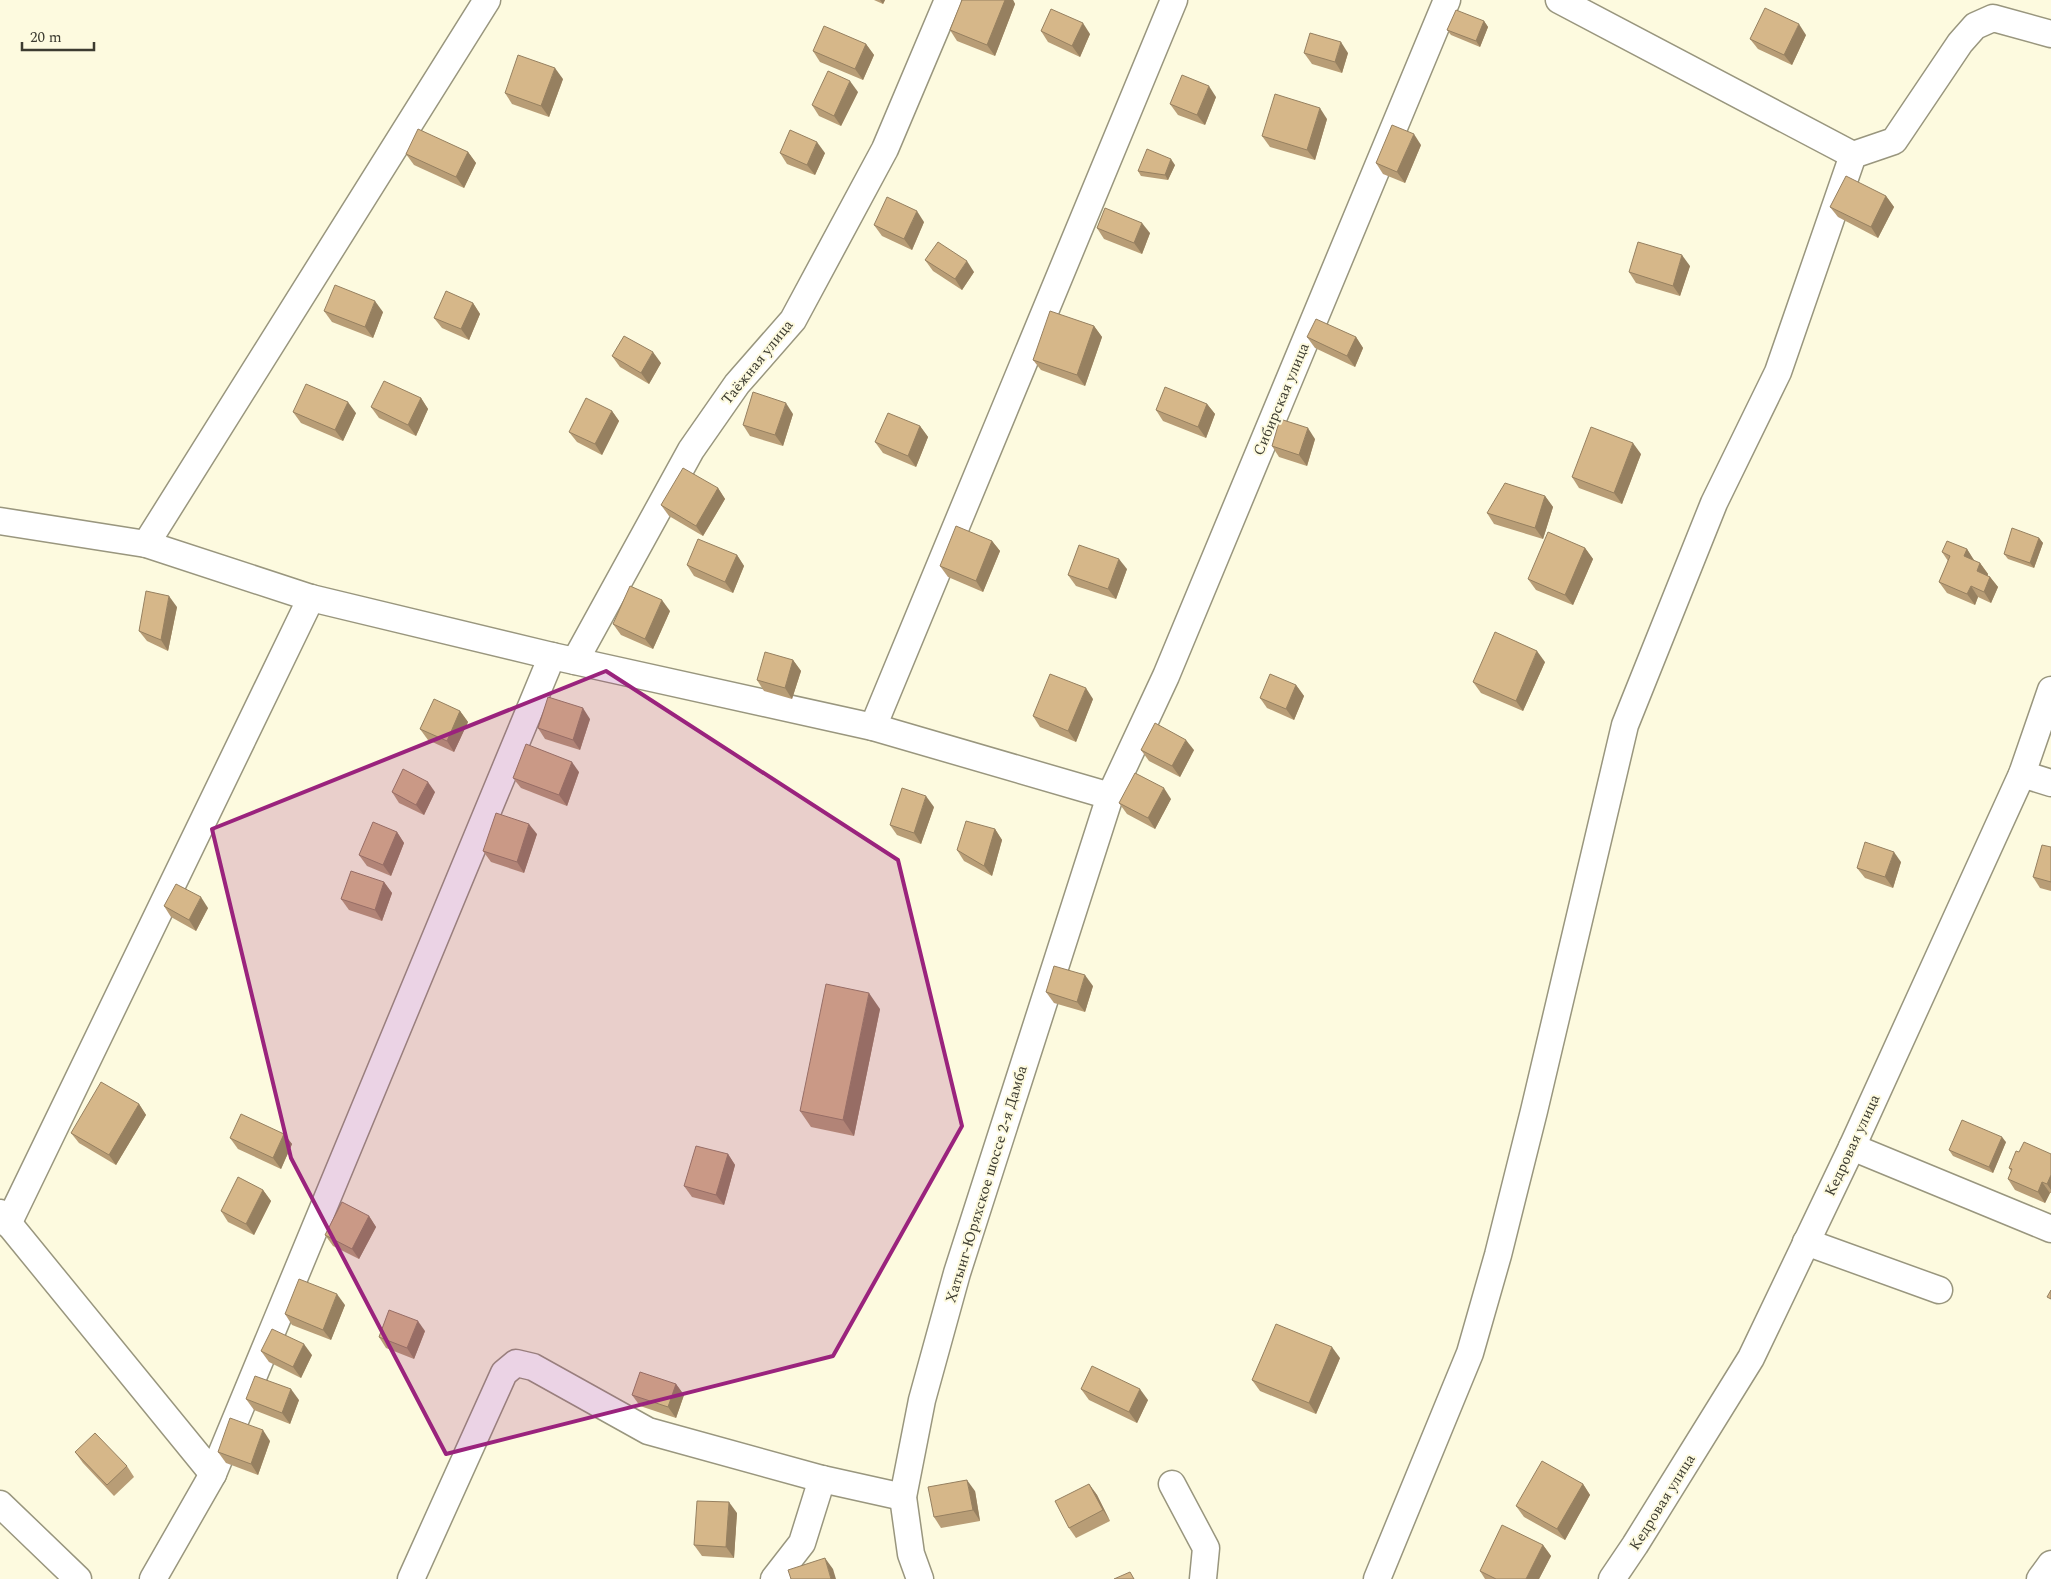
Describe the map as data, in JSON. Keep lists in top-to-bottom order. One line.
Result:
{"streets":{"street":["Таёжная улица","Сибирская улица","Кедровая улица","Хатынг-Юряхское шоссе 2-я Дамба"]},"crossings":[["Сибирская улица","Хатынг-Юряхское шоссе 2-я Дамба"]],"scale_bar":"20 m"}
